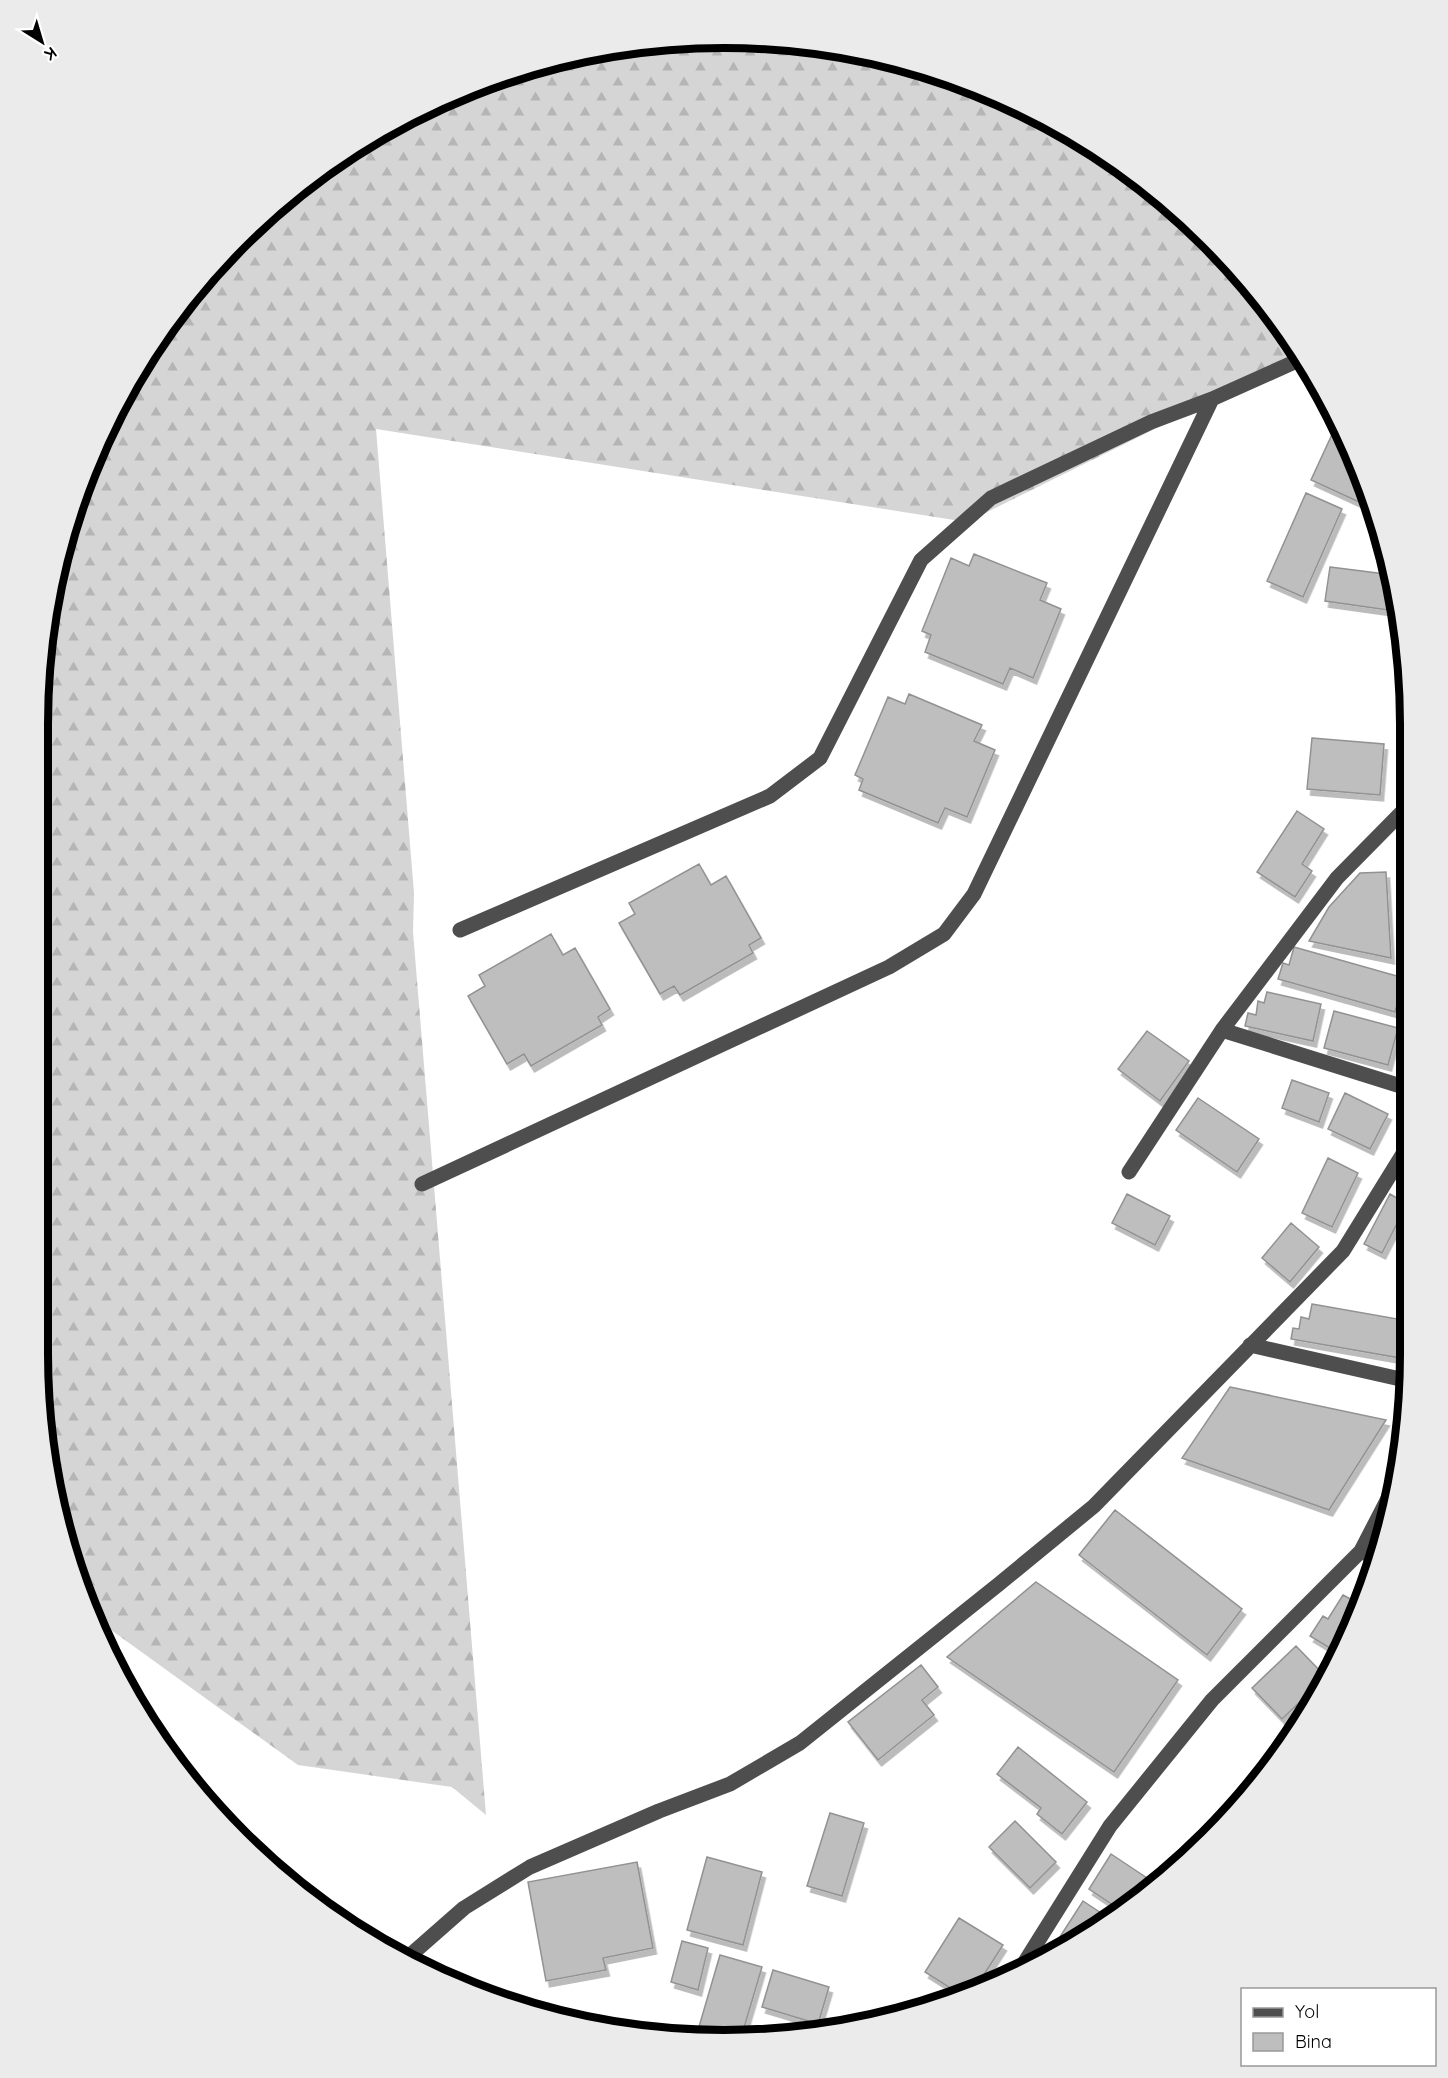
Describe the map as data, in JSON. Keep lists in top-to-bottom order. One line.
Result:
{"legend":["Yol","Bina"],"north":"bottom right"}
